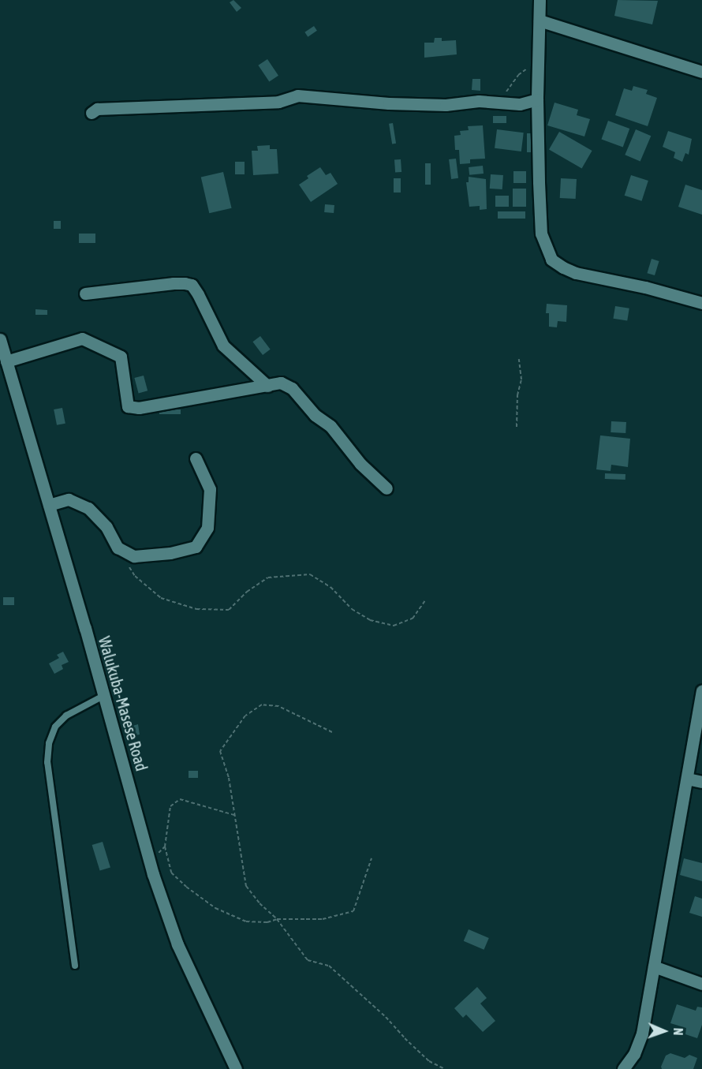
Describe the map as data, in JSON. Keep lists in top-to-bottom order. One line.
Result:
{"streets":{"street":["Walukuba-Masese Road"]},"north":"right"}
